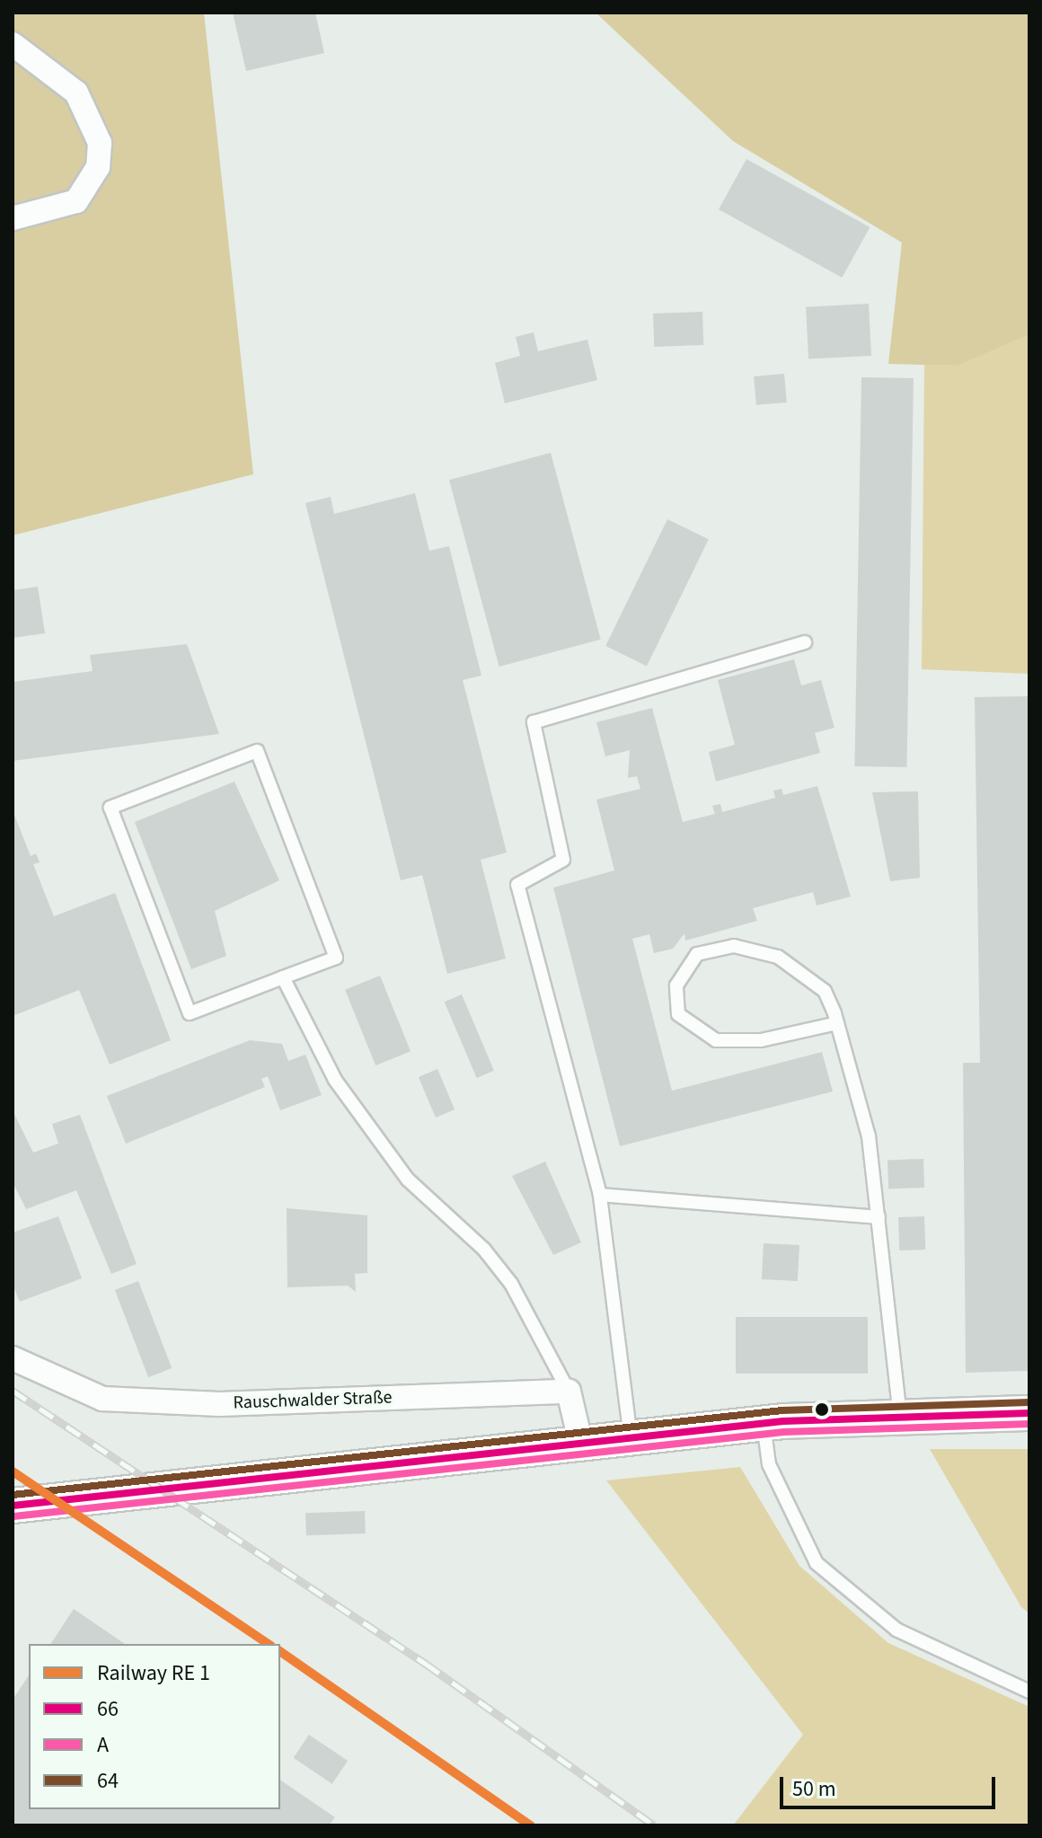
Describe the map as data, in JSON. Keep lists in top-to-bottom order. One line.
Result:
{"streets":{"street":["Rauschwalder Straße"]},"lines":["transit line 64","transit line 66","transit line A"],"legend":["Railway RE 1","66","A","64"],"scale_bar":"50 m"}
